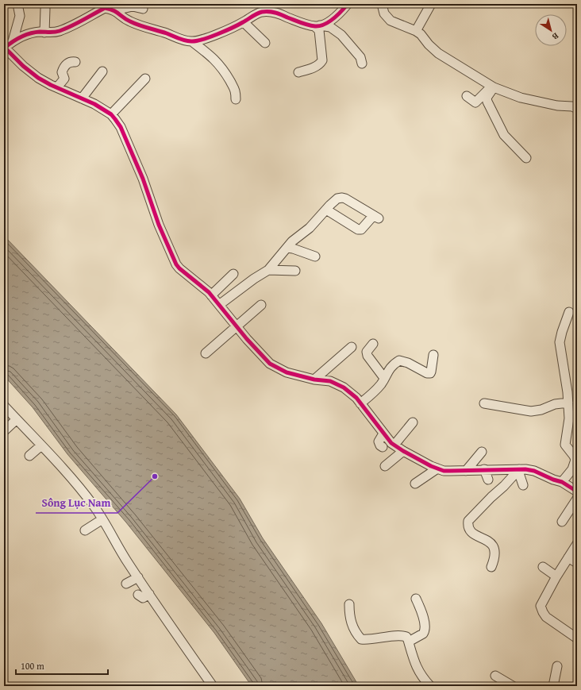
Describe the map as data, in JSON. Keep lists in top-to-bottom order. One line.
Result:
{"places":["Sông Lục Nam"],"scale_bar":"100 m","north":"bottom right"}
